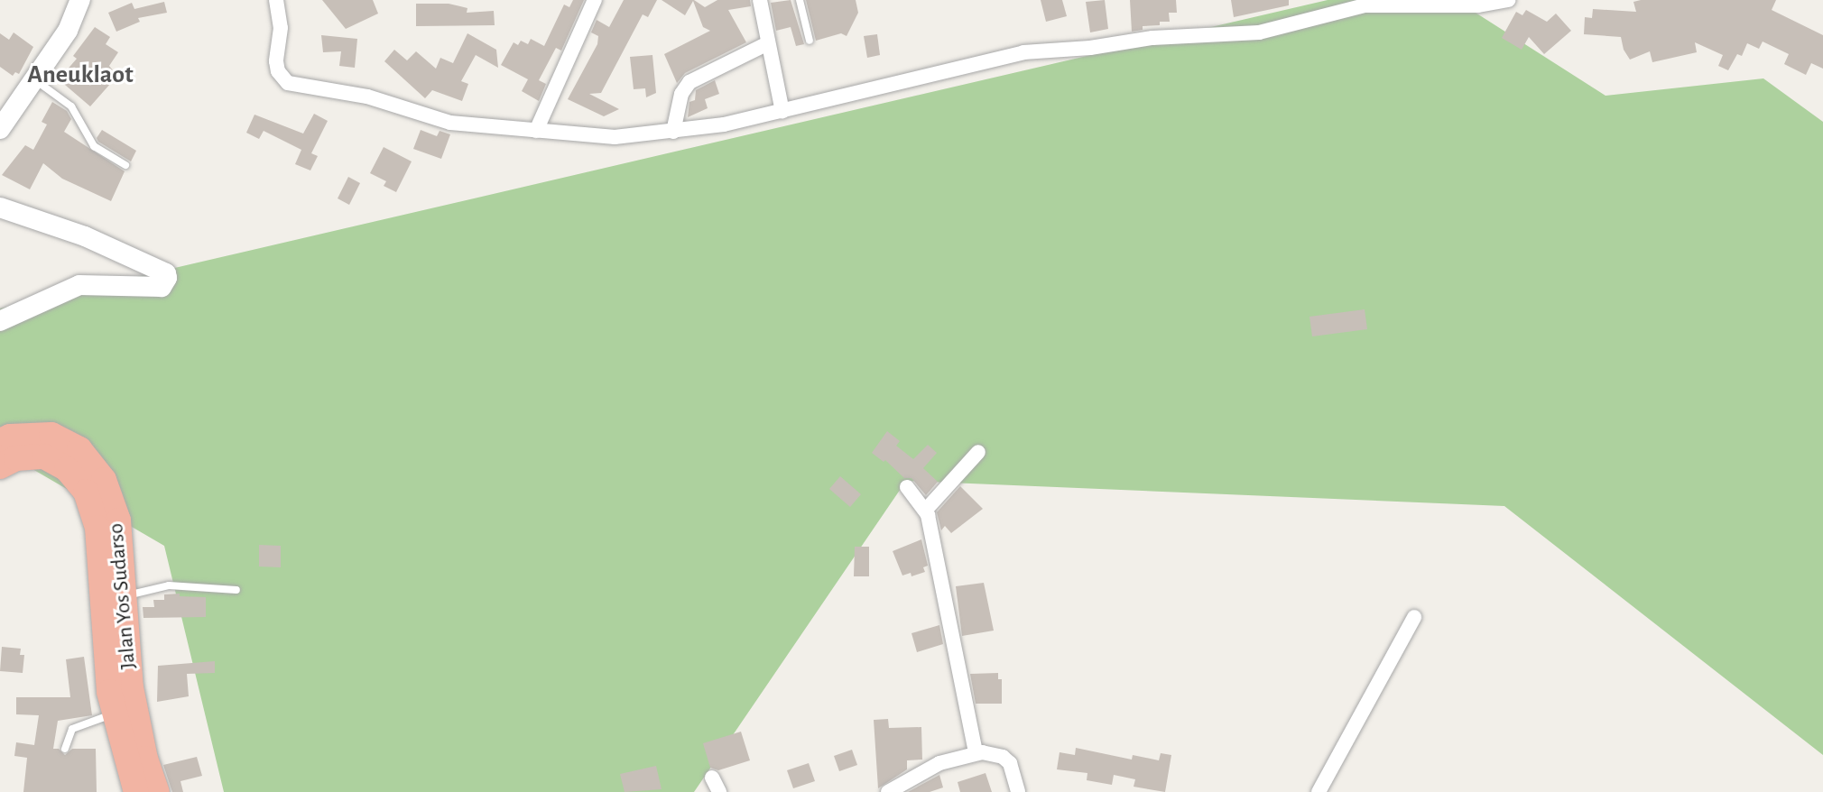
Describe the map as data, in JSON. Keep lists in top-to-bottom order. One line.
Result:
{"streets":{"highway":["Jalan Yos Sudarso"]},"districts":["Aneuklaot"]}
